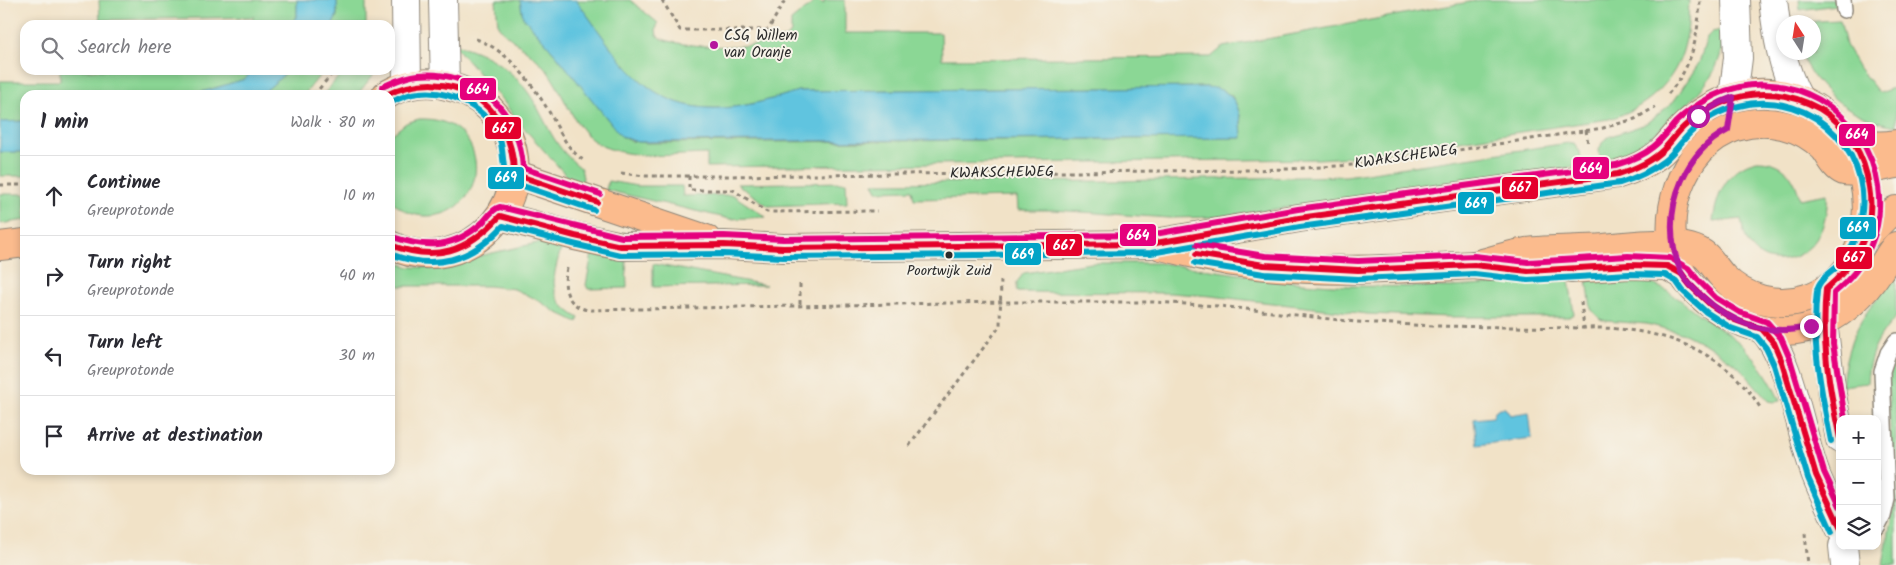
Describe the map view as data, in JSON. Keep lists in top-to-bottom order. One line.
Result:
{"streets":{"path":["KWAKSCHEWEG"]},"places":["CSG Willem van Oranje","Poortwijk Zuid"],"lines":["transit line 664","transit line 667","transit line 669"],"north":"top","page":{"search":"Search here","heading":["1 min","Walk · 80 m"],"list":[["Continue","Greuprotonde","10 m"],["Turn right","Greuprotonde","40 m"],["Turn left","Greuprotonde","30 m"],"Arrive at destination"],"map_buttons":["+","−"]}}
